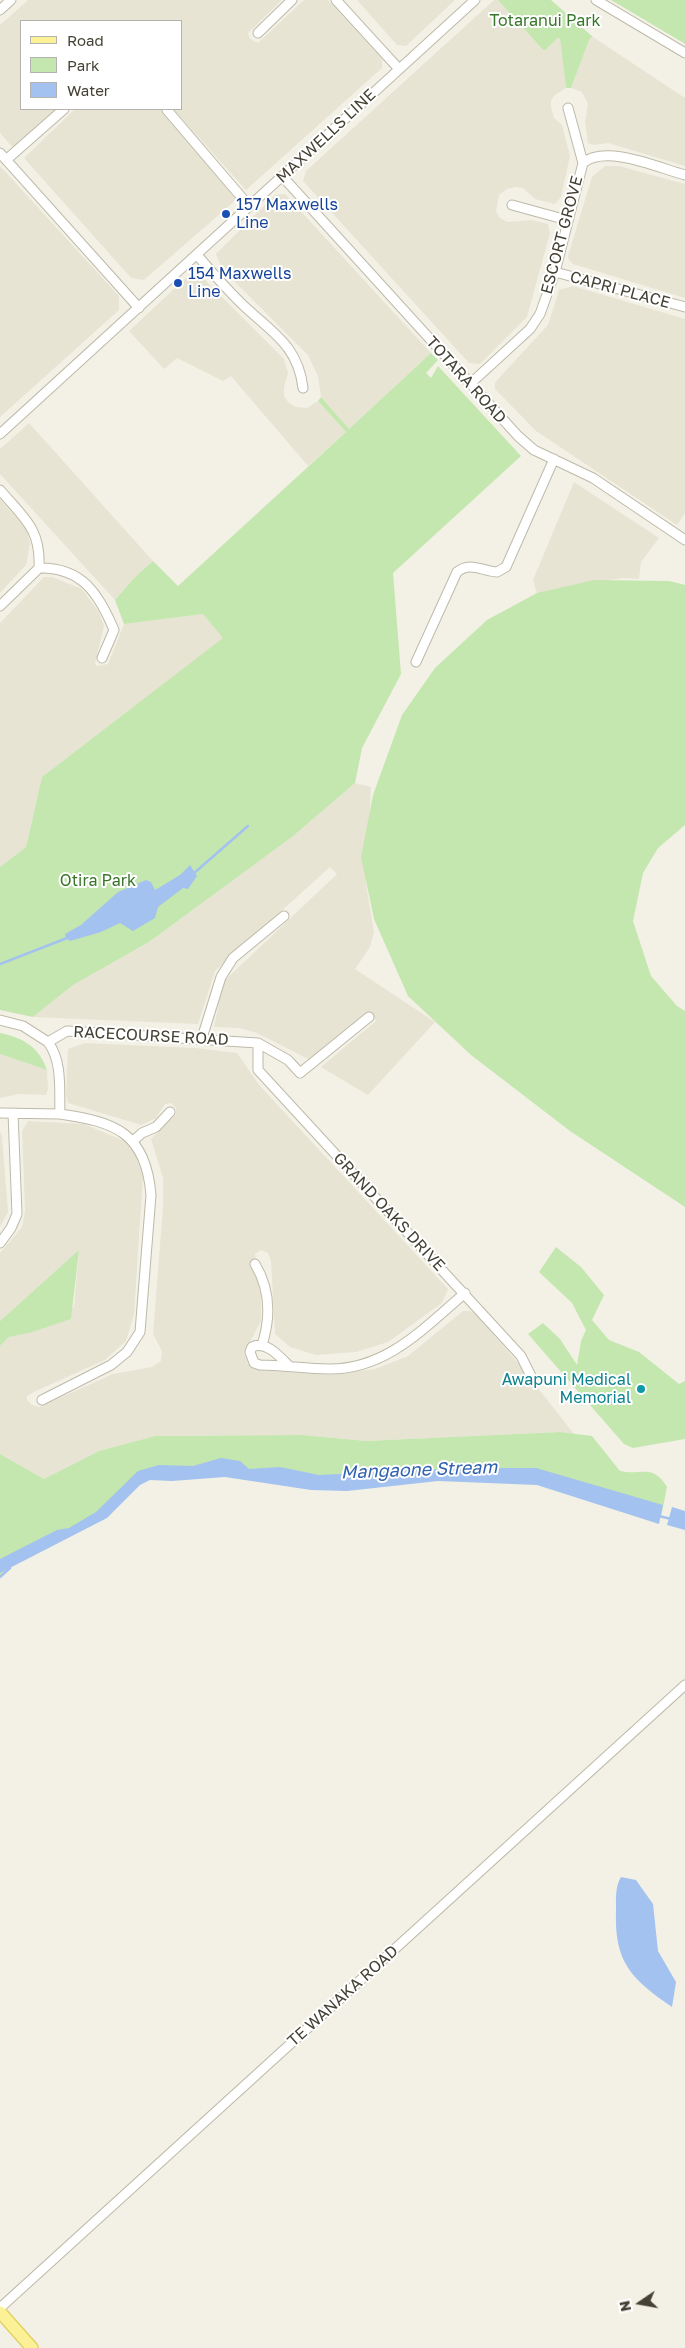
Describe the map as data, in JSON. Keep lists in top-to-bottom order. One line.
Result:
{"streets":{"street":["MAXWELLS LINE","ESCORT GROVE","CAPRI PLACE","TOTARA ROAD","RACECOURSE ROAD","GRAND OAKS DRIVE","TE WANAKA ROAD"]},"crossings":[["MAXWELLS LINE","TOTARA ROAD"],["ESCORT GROVE","CAPRI PLACE"],["ESCORT GROVE","TOTARA ROAD"],["RACECOURSE ROAD","GRAND OAKS DRIVE"]],"water":["Mangaone Stream"],"parks":["Totaranui Park","Otira Park"],"places":["157 Maxwells Line","154 Maxwells Line","Awapuni Medical Memorial"],"legend":["Road","Park","Water"],"north":"left"}
